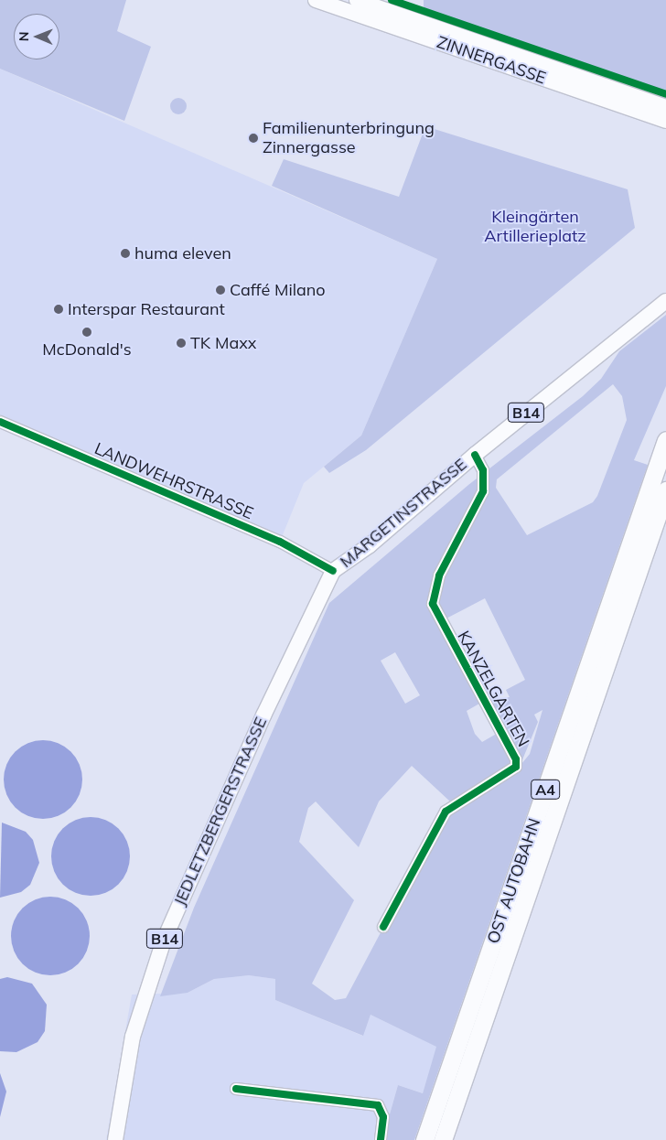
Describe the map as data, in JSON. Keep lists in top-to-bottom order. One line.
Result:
{"streets":{"highway":["A4","OST AUTOBAHN"],"main road":["ZINNERGASSE","B14","MARGETINSTRASSE","JEDLETZBERGERSTRASSE"],"street":["LANDWEHRSTRASSE","KANZELGARTEN"]},"crossings":[["LANDWEHRSTRASSE","MARGETINSTRASSE"],["LANDWEHRSTRASSE","JEDLETZBERGERSTRASSE"],["MARGETINSTRASSE","KANZELGARTEN"],["MARGETINSTRASSE","JEDLETZBERGERSTRASSE"]],"parks":["Kleingärten Artillerieplatz"],"places":["Familienunterbringung Zinnergasse","huma eleven","Caffé Milano","Interspar Restaurant","McDonald's","TK Maxx"],"north":"left"}
